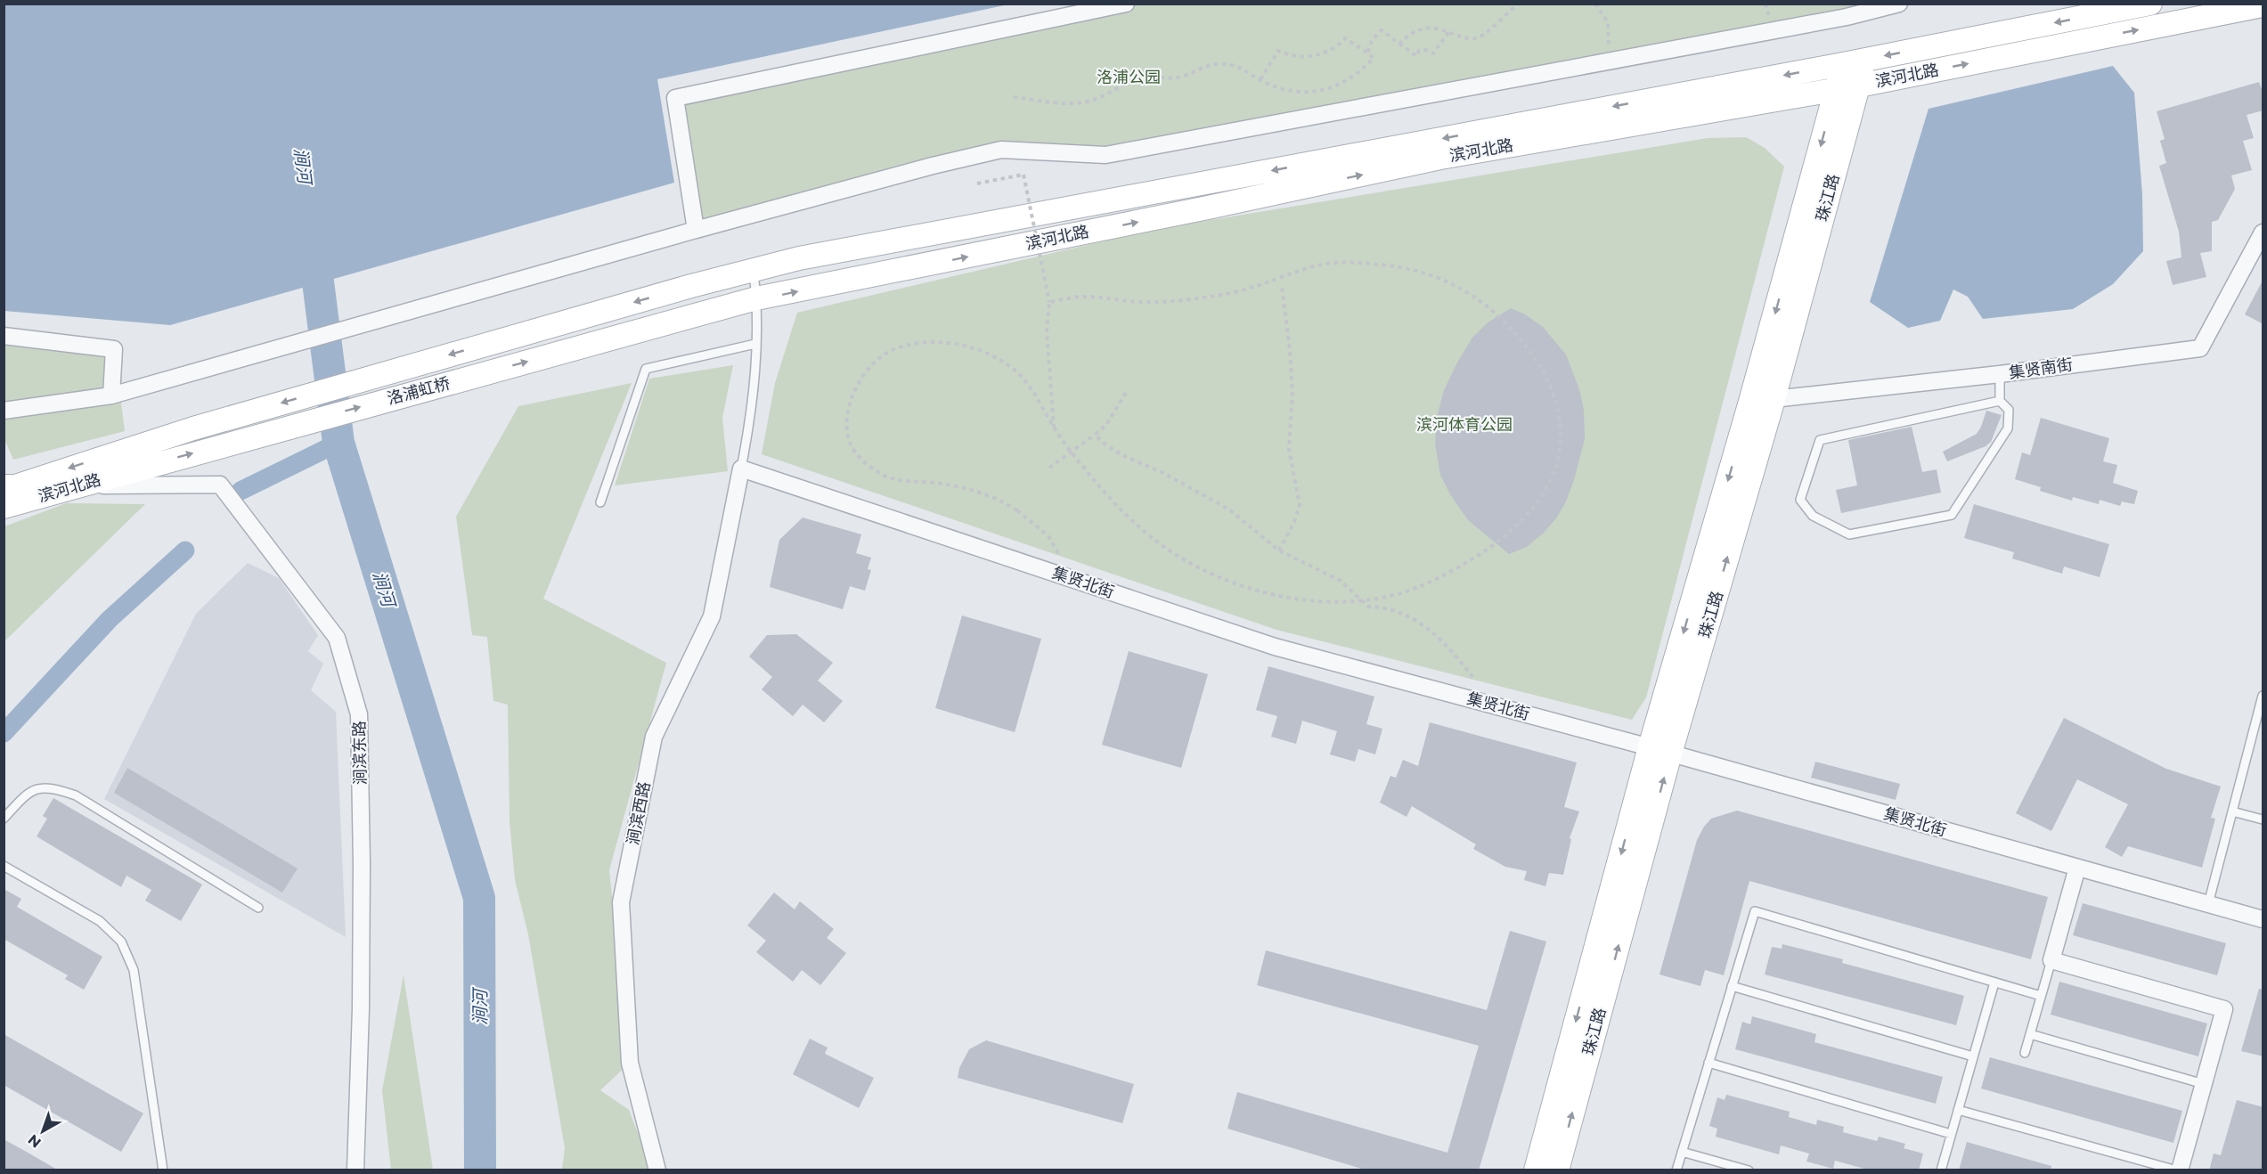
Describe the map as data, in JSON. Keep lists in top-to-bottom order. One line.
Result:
{"streets":{"main road":["滨河北路","珠江路","洛浦虹桥"],"street":["集贤南街","集贤北街","涧滨东路","涧滨西路"]},"crossings":[["滨河北路","珠江路"],["滨河北路","洛浦虹桥"],["滨河北路","涧滨东路"],["珠江路","集贤南街"],["珠江路","集贤北街"],["集贤北街","涧滨西路"]],"water":["涧河"],"parks":["洛浦公园","滨河体育公园"],"north":"bottom left"}
